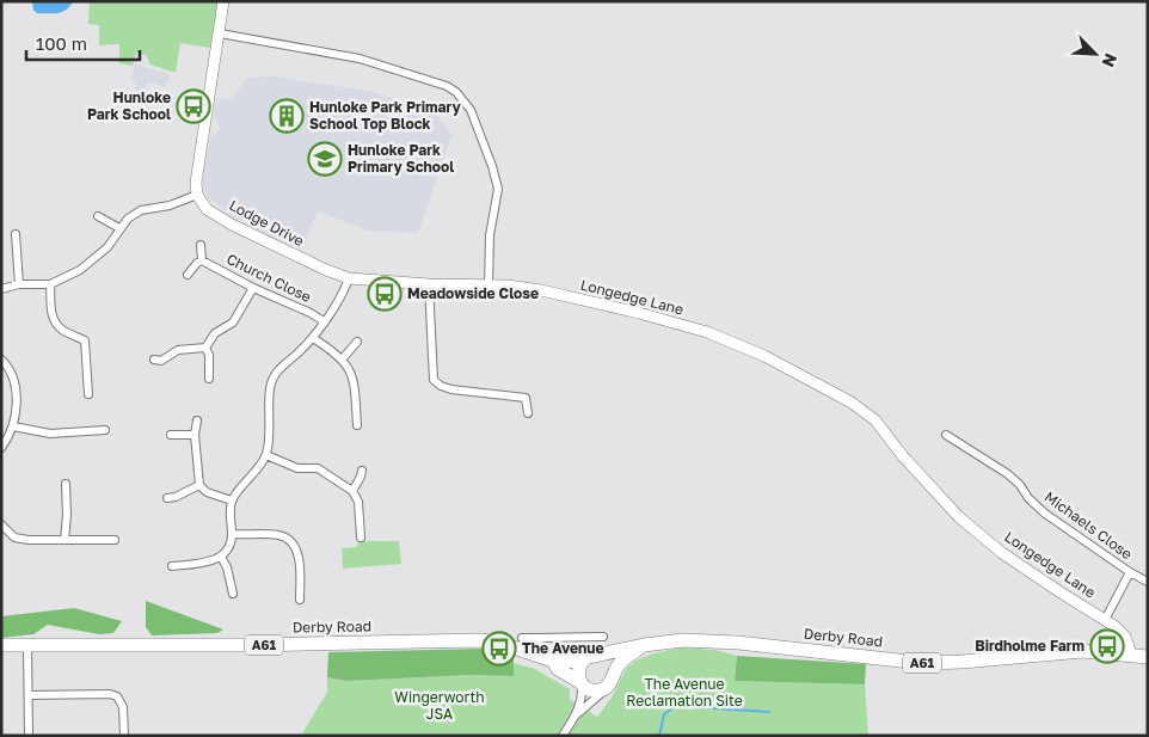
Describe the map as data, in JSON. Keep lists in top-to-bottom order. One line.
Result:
{"streets":{"highway":["Derby Road","A61"],"street":["Lodge Drive","Church Close","Longedge Lane","Michaels Close"]},"crossings":[["Lodge Drive","Longedge Lane"],["Longedge Lane","Michaels Close"],["Longedge Lane","Derby Road"]],"parks":["The Avenue Reclamation Site","Wingerworth JSA"],"places":{"bus stop":["Hunloke Park School","Meadowside Close","Birdholme Farm","The Avenue"],"building":["Hunloke Park Primary School Top Block"],"school or university":["Hunloke Park Primary School"]},"scale_bar":"100 m","north":"bottom right"}
